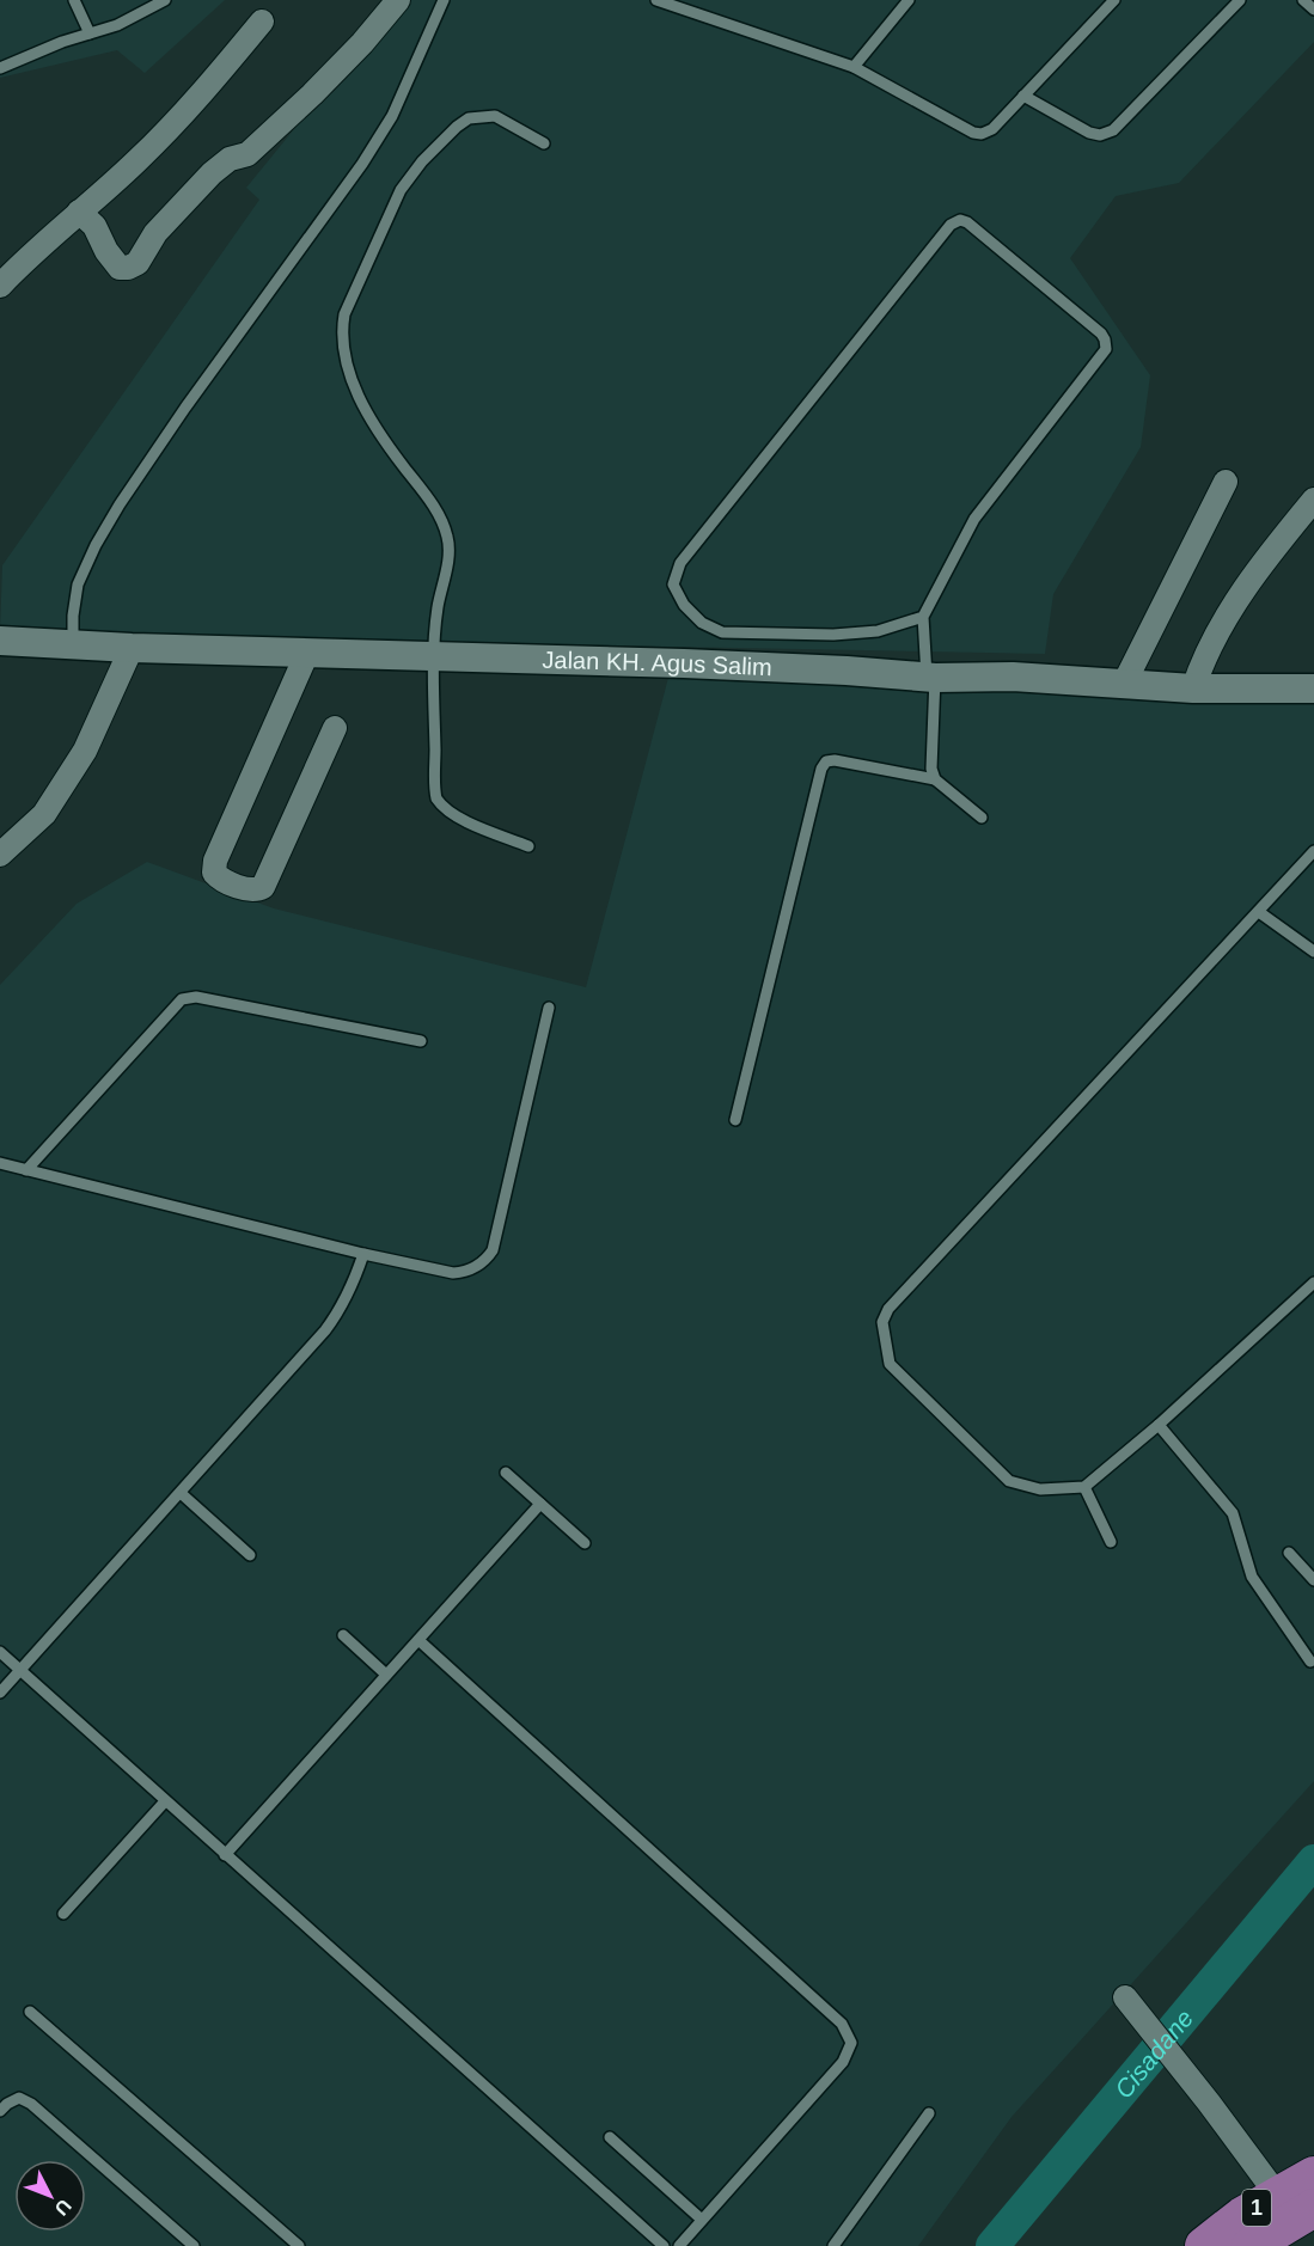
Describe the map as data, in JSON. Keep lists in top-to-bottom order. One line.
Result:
{"streets":{"highway":["1"],"street":["Jalan KH. Agus Salim"]},"water":["Cisadane"],"north":"bottom right"}
